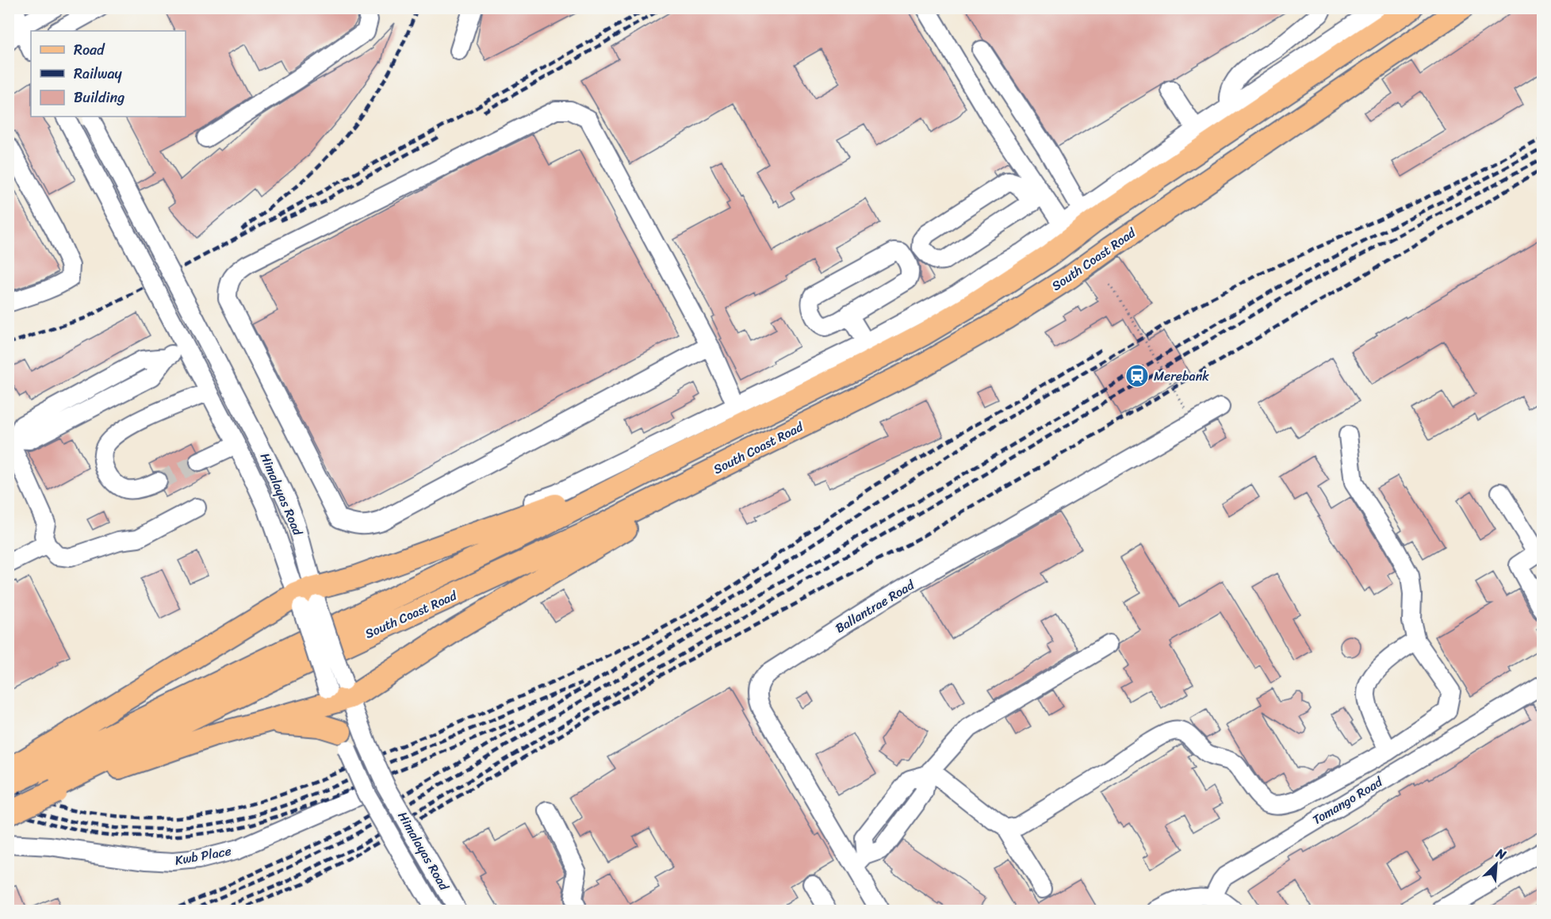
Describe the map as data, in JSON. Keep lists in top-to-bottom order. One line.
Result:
{"streets":{"main road":["South Coast Road"],"street":["Himalayas Road","Ballantrae Road","Tomango Road","Kwb Place"]},"crossings":[["Himalayas Road","Kwb Place"]],"places":{"station":["Merebank"]},"legend":["Road","Railway","Building"],"north":"top right"}
